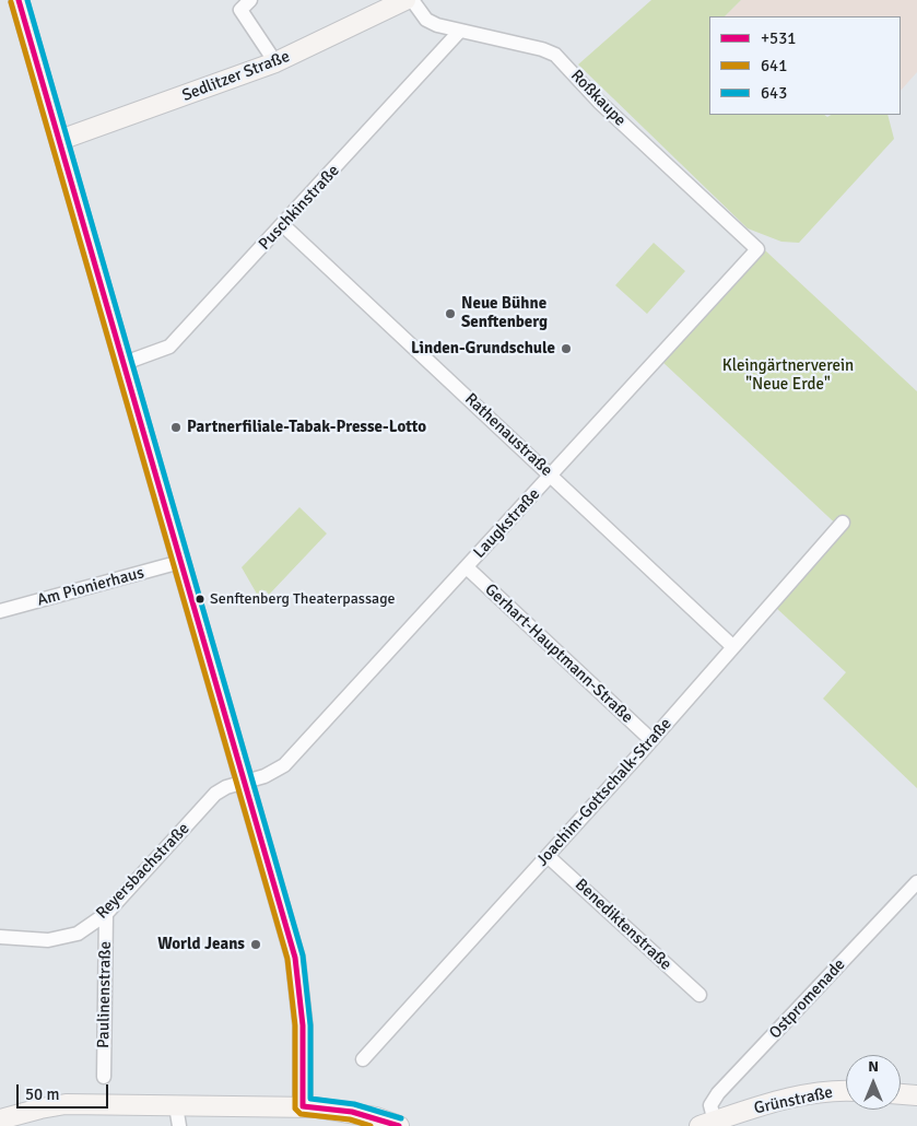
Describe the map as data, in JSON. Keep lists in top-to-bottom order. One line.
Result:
{"streets":{"main road":["Sedlitzer Straße","Grünstraße"],"street":["Roßkaupe","Puschkinstraße","Rathenaustraße","Laugkstraße","Am Pionierhaus","Gerhart-Hauptmann-Straße","Joachim-Gottschalk-Straße","Reyersbachstraße","Benediktenstraße","Paulinenstraße","Ostpromenade"]},"crossings":[["Roßkaupe","Puschkinstraße"],["Roßkaupe","Laugkstraße"],["Puschkinstraße","Rathenaustraße"],["Rathenaustraße","Laugkstraße"],["Rathenaustraße","Joachim-Gottschalk-Straße"],["Laugkstraße","Gerhart-Hauptmann-Straße"],["Laugkstraße","Reyersbachstraße"],["Gerhart-Hauptmann-Straße","Joachim-Gottschalk-Straße"],["Joachim-Gottschalk-Straße","Benediktenstraße"],["Reyersbachstraße","Paulinenstraße"],["Ostpromenade","Grünstraße"]],"parks":["Kleingärtnerverein \"Neue Erde\""],"places":["Neue Bühne Senftenberg","Linden-Grundschule","Partnerfiliale-Tabak-Presse-Lotto","Senftenberg Theaterpassage","World Jeans"],"lines":["transit line +531","transit line 643","transit line 641"],"legend":["+531","641","643"],"scale_bar":"50 m","north":"top"}
